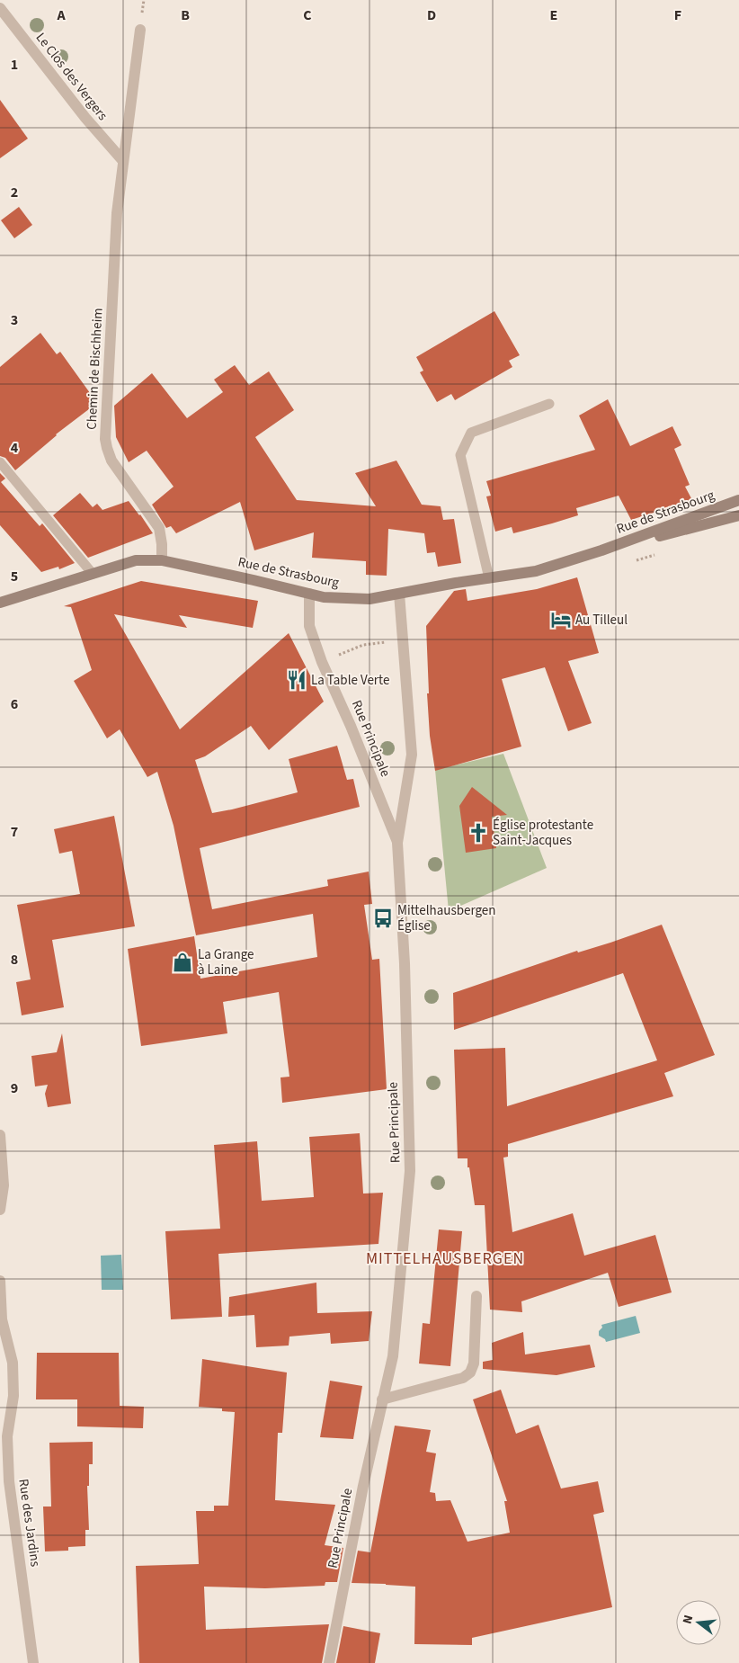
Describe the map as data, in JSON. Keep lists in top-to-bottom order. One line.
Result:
{"streets":{"main road":["Rue de Strasbourg"],"street":["Le Clos des Vergers","Chemin de Bischheim","Rue Principale","Rue des Jardins"]},"crossings":[["Le Clos des Vergers","Chemin de Bischheim"],["Chemin de Bischheim","Rue de Strasbourg"],["Rue de Strasbourg","Rue Principale"]],"districts":["MITTELHAUSBERGEN"],"places":{"hotel":["Au Tilleul"],"restaurant":["La Table Verte"],"church":["Église protestante Saint-Jacques"],"bus stop":["Mittelhausbergen Église"],"shop":["La Grange à Laine"]},"north":"left","grid":{"columns":["A","B","C","D","E","F"],"rows":["1","2","3","4","5","6","7","8","9"]}}
